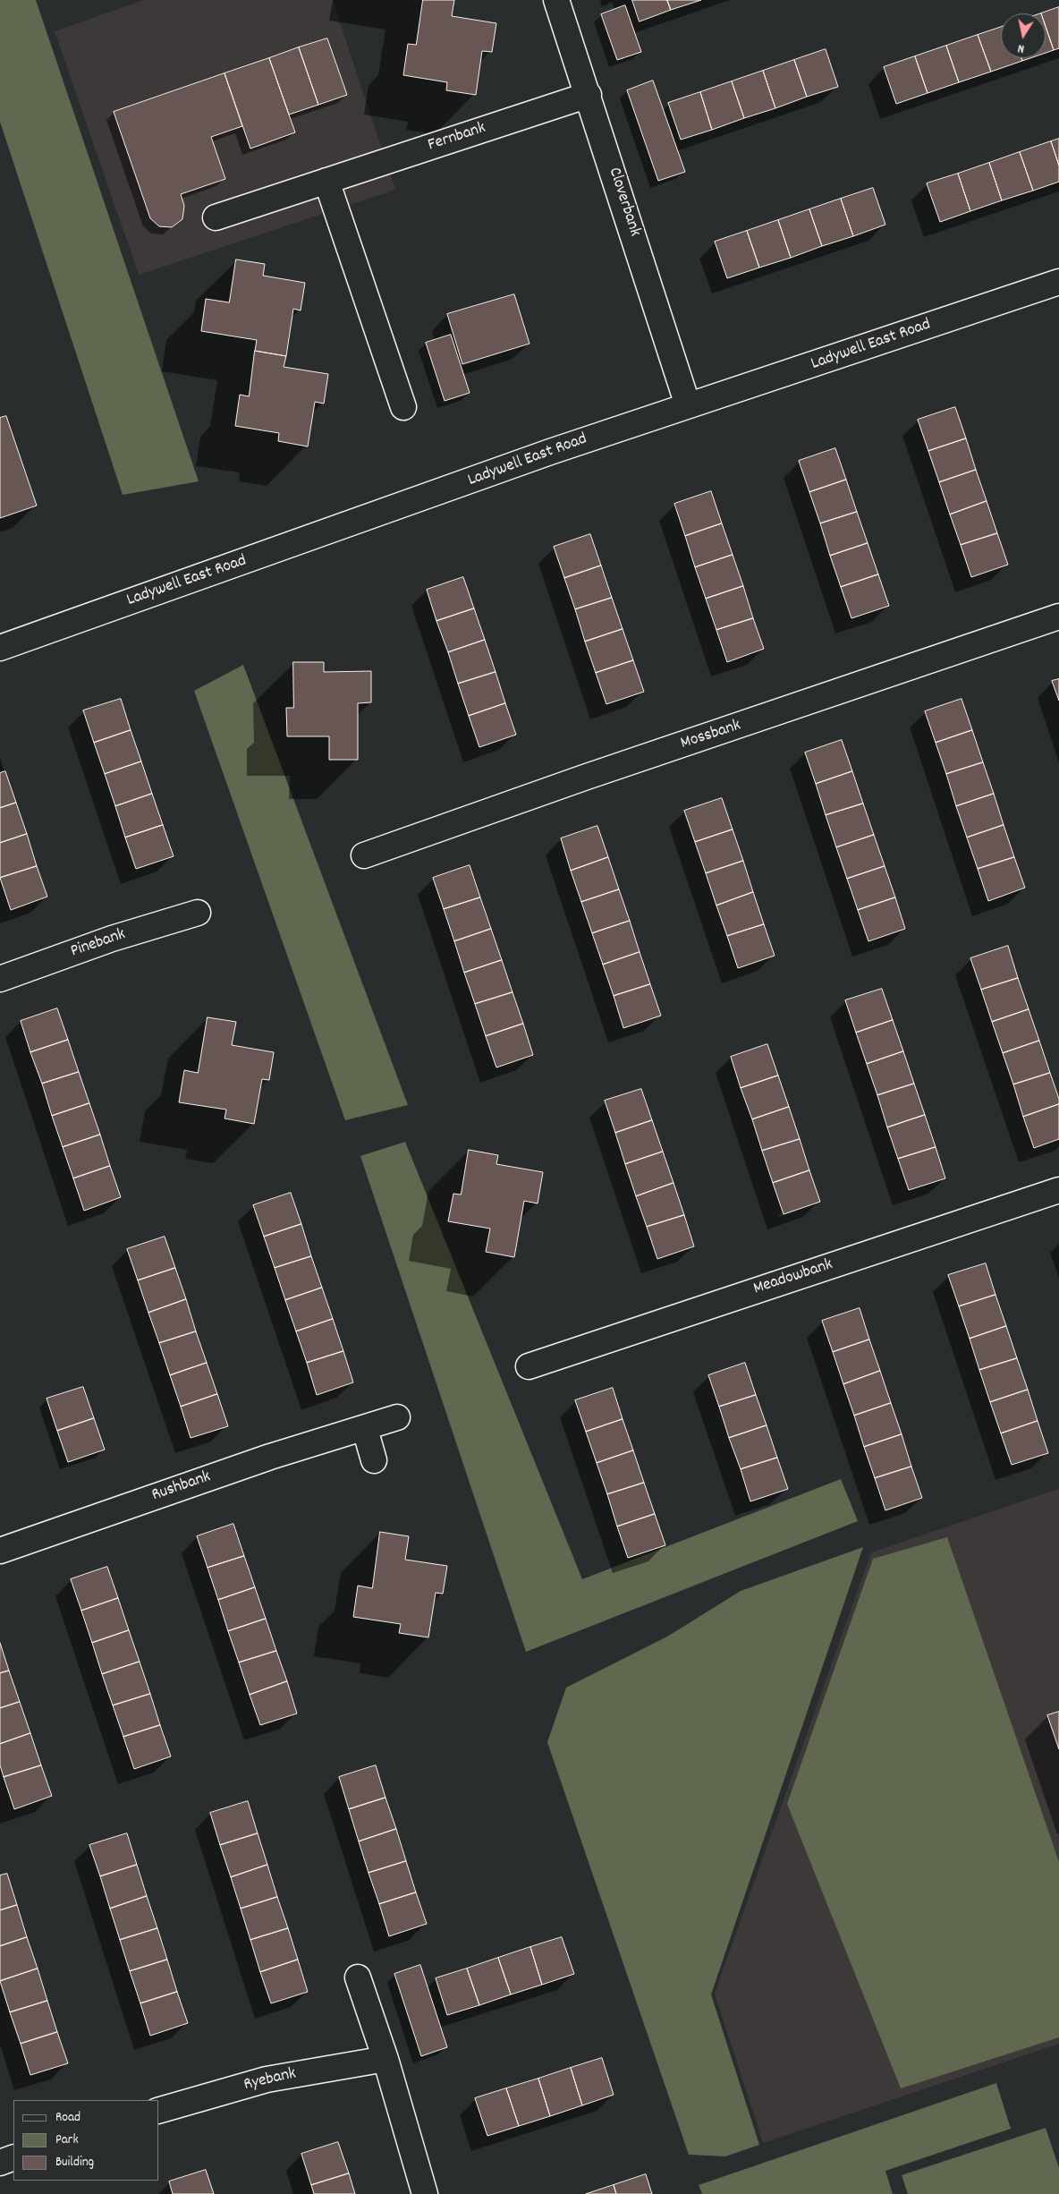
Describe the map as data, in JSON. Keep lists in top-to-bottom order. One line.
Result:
{"streets":{"street":["Fernbank","Cloverbank","Ladywell East Road","Mossbank","Pinebank","Meadowbank","Rushbank","Ryebank"]},"crossings":[["Fernbank","Cloverbank"],["Cloverbank","Ladywell East Road"]],"legend":["Road","Park","Building"],"north":"bottom"}
